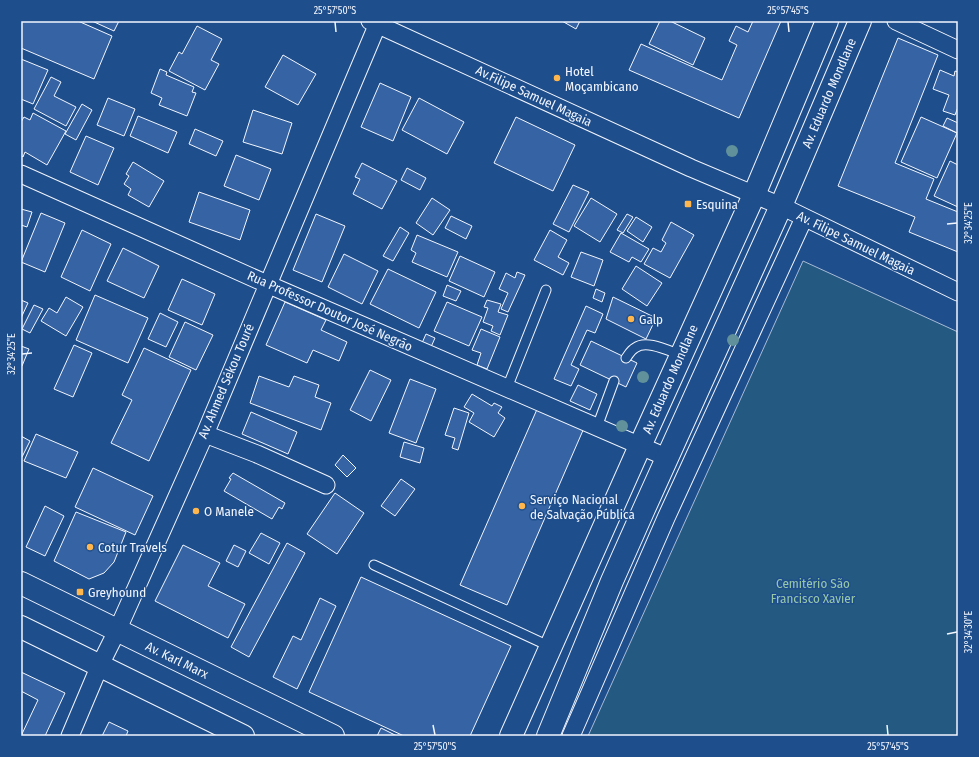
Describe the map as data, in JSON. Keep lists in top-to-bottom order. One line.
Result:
{"streets":{"main road":["Av. Eduardo Mondlane","Av. Karl Marx"],"street":["Av.Filipe Samuel Magaia","Av. Filipe Samuel Magaia","Rua Professor Doutor José Negrão","Av. Ahmed Sékou Touré"]},"crossings":[["Av. Eduardo Mondlane","Av.Filipe Samuel Magaia"],["Av. Eduardo Mondlane","Av. Filipe Samuel Magaia"],["Av. Eduardo Mondlane","Rua Professor Doutor José Negrão"],["Av.Filipe Samuel Magaia","Av. Filipe Samuel Magaia"],["Av.Filipe Samuel Magaia","Av. Ahmed Sékou Touré"],["Rua Professor Doutor José Negrão","Av. Ahmed Sékou Touré"],["Av. Ahmed Sékou Touré","Av. Karl Marx"]],"parks":["Cemitério São Francisco Xavier"],"places":{"other":["Hotel Moçambicano","Galp","Serviço Nacional de Salvação Pública","O Manele","Cotur Travels"],"transit":["Esquina","Greyhound"]},"coordinates":["25°57'50\"S","25°57'45\"S","32°34'25\"E","32°34'30\"E"]}
